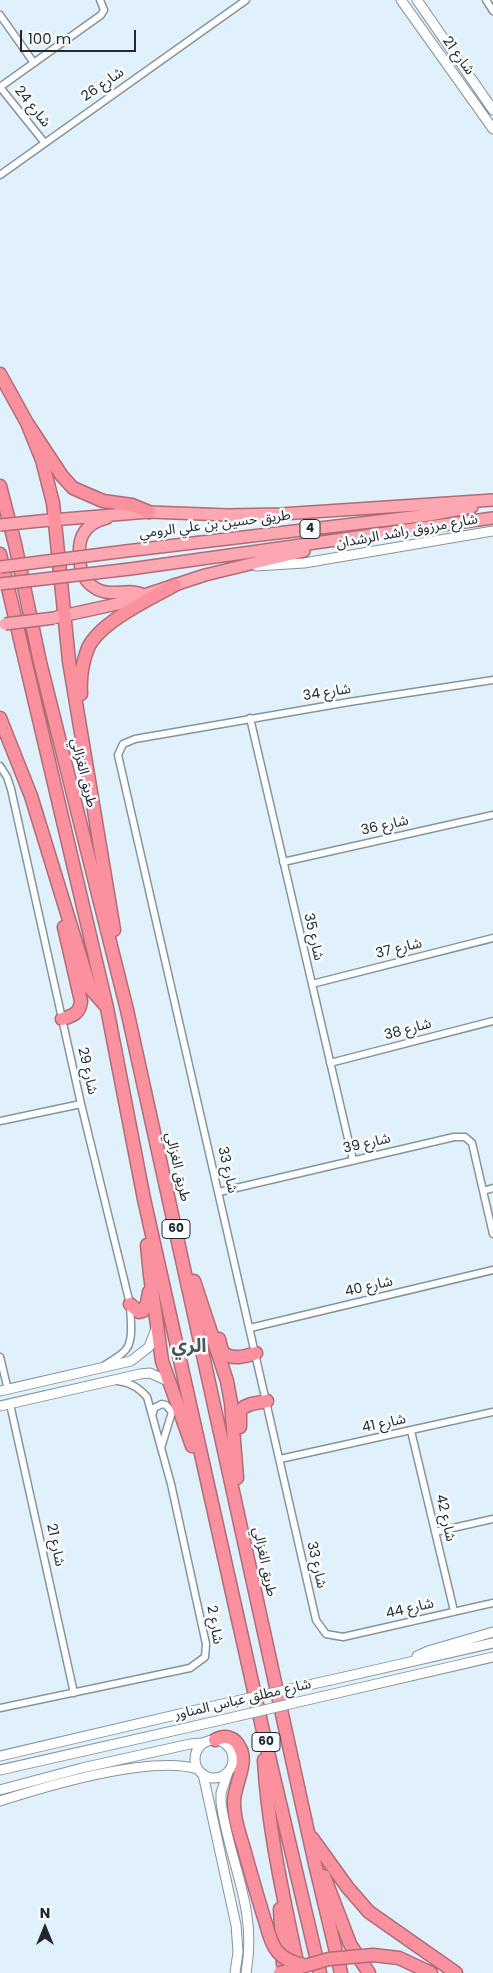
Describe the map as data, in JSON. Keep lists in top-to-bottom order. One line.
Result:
{"streets":{"highway":["طريق حسين بن علي الرومي","4","طريق الغزالي","60"],"street":["شارع 21","شارع 26","شارع 24","شارع مرزوق راشد الرشدان","شارع 34","شارع 36","شارع 35","شارع 37","شارع 38","شارع 29","شارع 39","شارع 33","شارع 40","شارع 41","شارع 42","شارع 44","شارع 2","شارع مطلق عباس المناور"]},"crossings":[["شارع 21","شارع 2"],["شارع 26","شارع 24"],["شارع 34","شارع 35"],["شارع 34","شارع 33"],["شارع 36","شارع 35"],["شارع 35","شارع 37"],["شارع 35","شارع 38"],["شارع 35","شارع 39"],["شارع 39","شارع 33"],["شارع 33","شارع 40"],["شارع 33","شارع 41"],["شارع 33","شارع 44"],["شارع 41","شارع 42"],["شارع 42","شارع 44"]],"districts":["الري"],"scale_bar":"100 m","north":"top"}
